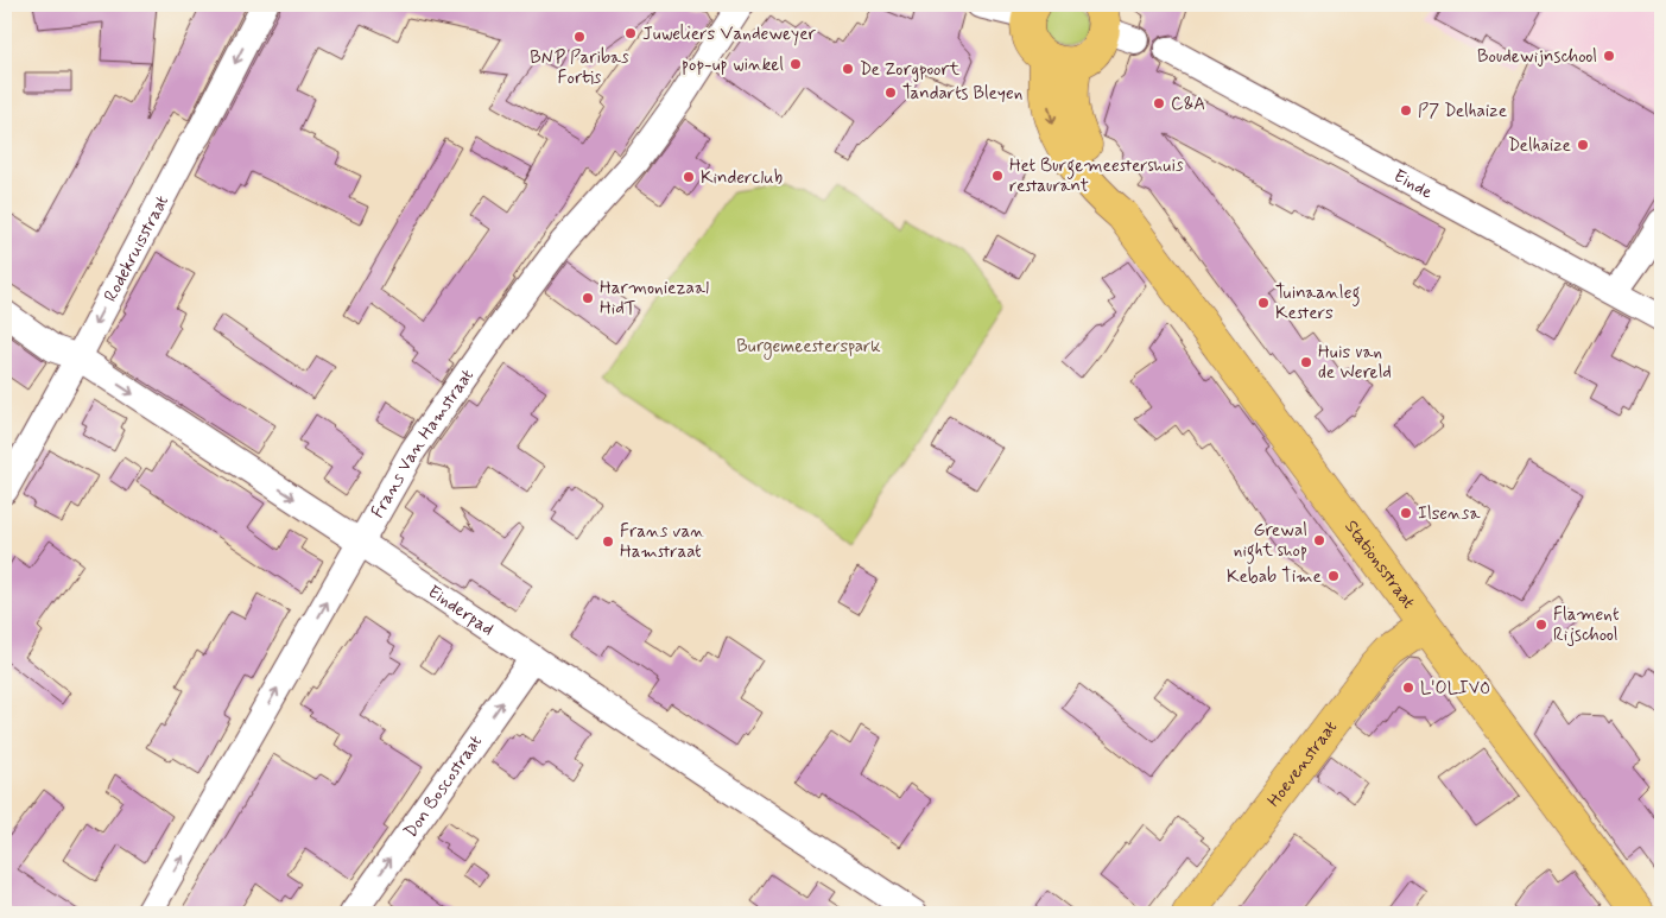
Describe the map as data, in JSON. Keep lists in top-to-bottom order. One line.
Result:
{"streets":{"main road":["Stationsstraat","Hoevenstraat"],"street":["Einde","Rodekruisstraat","Frans Van Hamstraat","Einderpad","Don Boscostraat"]},"crossings":[["Rodekruisstraat","Einderpad"],["Frans Van Hamstraat","Einderpad"],["Stationsstraat","Hoevenstraat"],["Einderpad","Don Boscostraat"]],"one_way":["Rodekruisstraat","Frans Van Hamstraat","Don Boscostraat"],"parks":["Burgemeesterspark"],"places":["Juweliers Vandeweyer","BNP Paribas Fortis","Boudewijnschool","pop-up winkel","De Zorgpoort","Tandarts Bleyen","C&A","P7 Delhaize","Delhaize","Het Burgemeestershuis restaurant","Kinderclub","Harmoniezaal HidT","Tuinaanleg Kesters","Huis van de Wereld","Ilsensa","Grewal night shop","Frans van Hamstraat","Kebab Time","Flament Rijschool","L'OLIVO"]}
